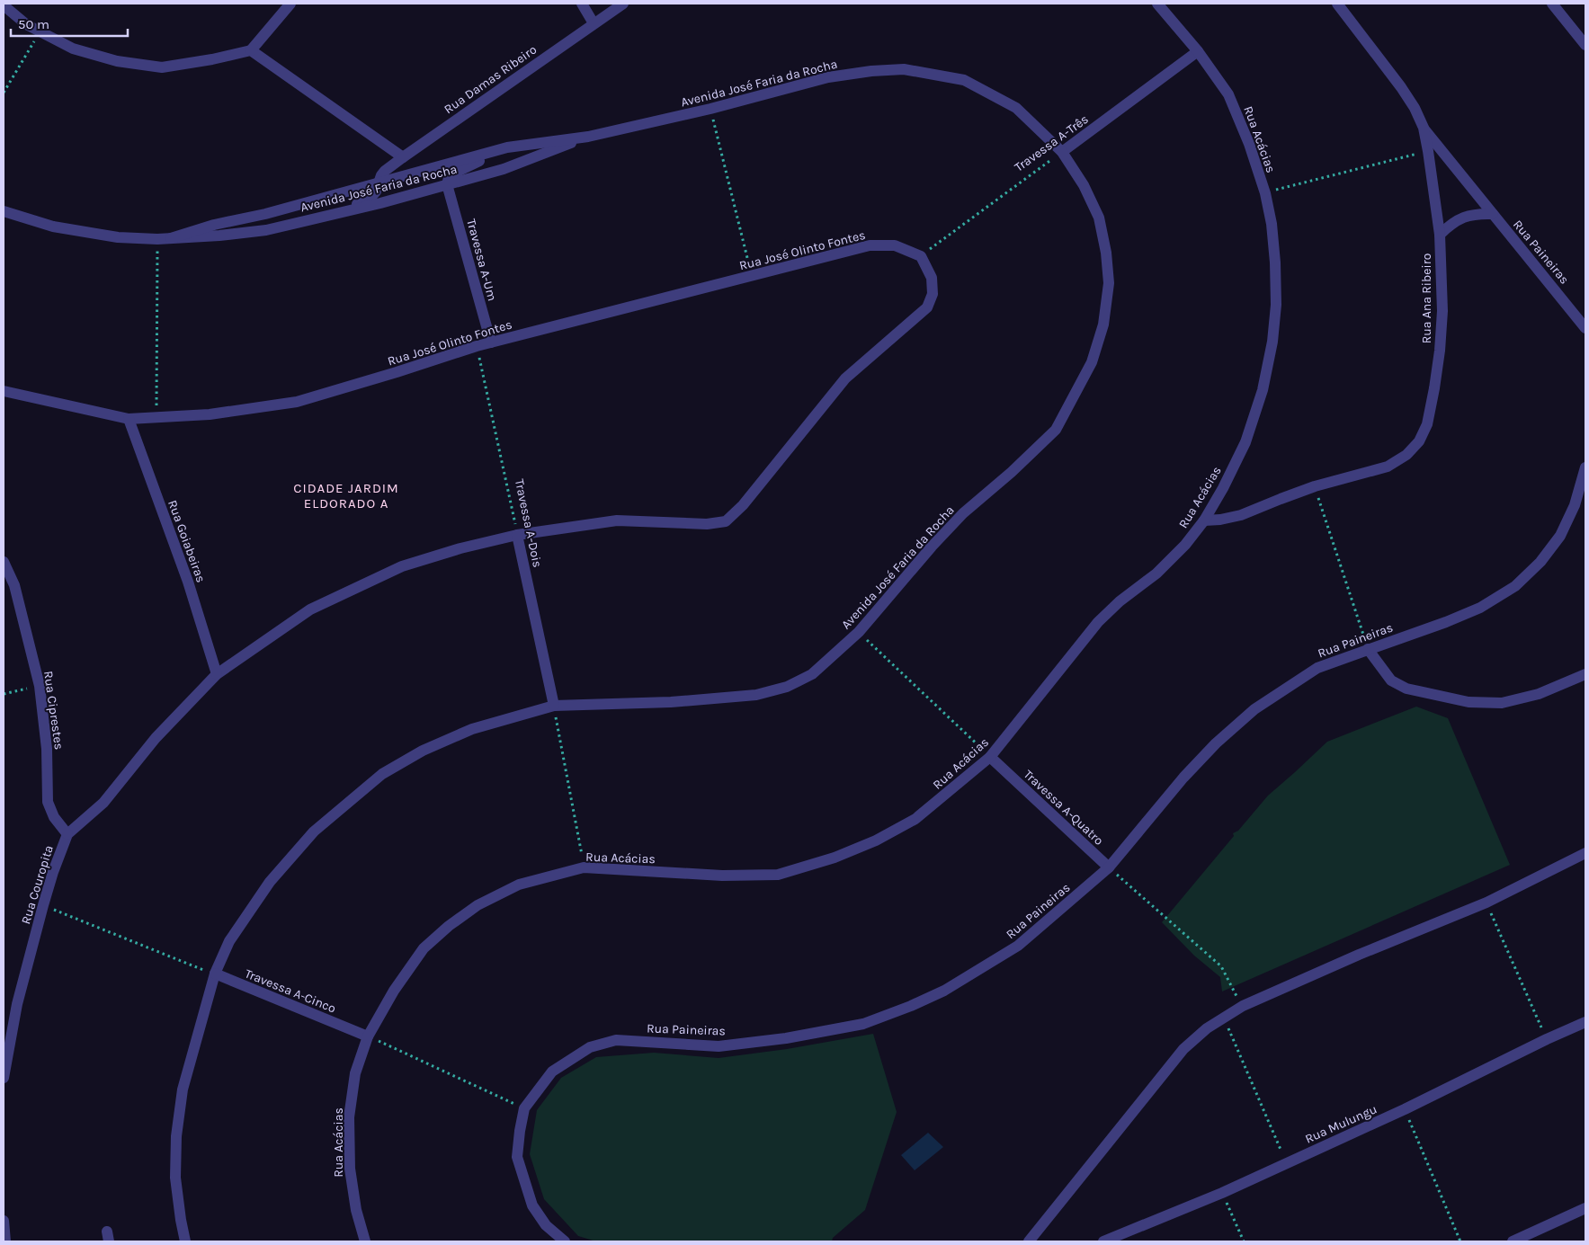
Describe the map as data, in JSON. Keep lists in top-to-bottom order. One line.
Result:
{"streets":{"street":["Rua Damas Ribeiro","Avenida José Faria da Rocha","Rua Acácias","Travessa A-Três","Rua José Olinto Fontes","Rua Paineiras","Travessa A-Um","Rua Ana Ribeiro","Travessa A-Dois","Rua Goiabeiras","Rua Ciprestes","Travessa A-Quatro","Rua Couropita","Travessa A-Cinco","Rua Mulungu"]},"crossings":[["Rua Damas Ribeiro","Avenida José Faria da Rocha"],["Avenida José Faria da Rocha","Travessa A-Três"],["Avenida José Faria da Rocha","Travessa A-Um"],["Avenida José Faria da Rocha","Travessa A-Dois"],["Avenida José Faria da Rocha","Travessa A-Cinco"],["Rua Acácias","Travessa A-Três"],["Rua Acácias","Rua Ana Ribeiro"],["Rua Acácias","Travessa A-Quatro"],["Rua Acácias","Travessa A-Cinco"],["Travessa A-Três","Rua José Olinto Fontes"],["Rua José Olinto Fontes","Travessa A-Um"],["Rua José Olinto Fontes","Travessa A-Dois"],["Rua José Olinto Fontes","Rua Goiabeiras"],["Rua Paineiras","Rua Ana Ribeiro"],["Rua Paineiras","Travessa A-Quatro"],["Rua Goiabeiras","Rua Couropita"],["Rua Ciprestes","Rua Couropita"]],"districts":["CIDADE JARDIM ELDORADO A"],"scale_bar":"50 m"}
